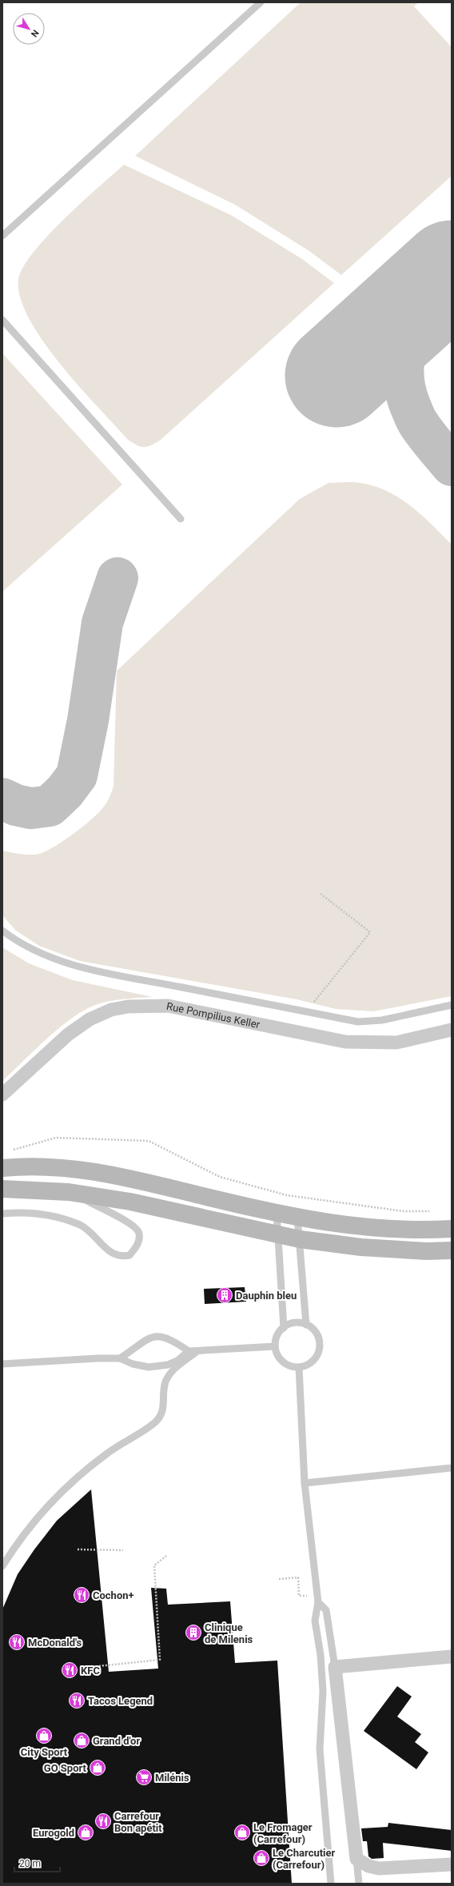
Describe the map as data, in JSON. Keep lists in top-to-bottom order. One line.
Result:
{"streets":{"street":["Rue Pompilius Keller"]},"places":{"building":["Dauphin bleu","Clinique de Milenis"],"restaurant":["Cochon+","McDonald's","KFC","Tacos Legend","Carrefour Bon apétit"],"shop":["City Sport","Grand d'or","GO Sport","Eurogold","Le Fromager (Carrefour)","Le Charcutier (Carrefour)"],"supermarket":["Milénis"]},"scale_bar":"20 m","north":"bottom right"}
